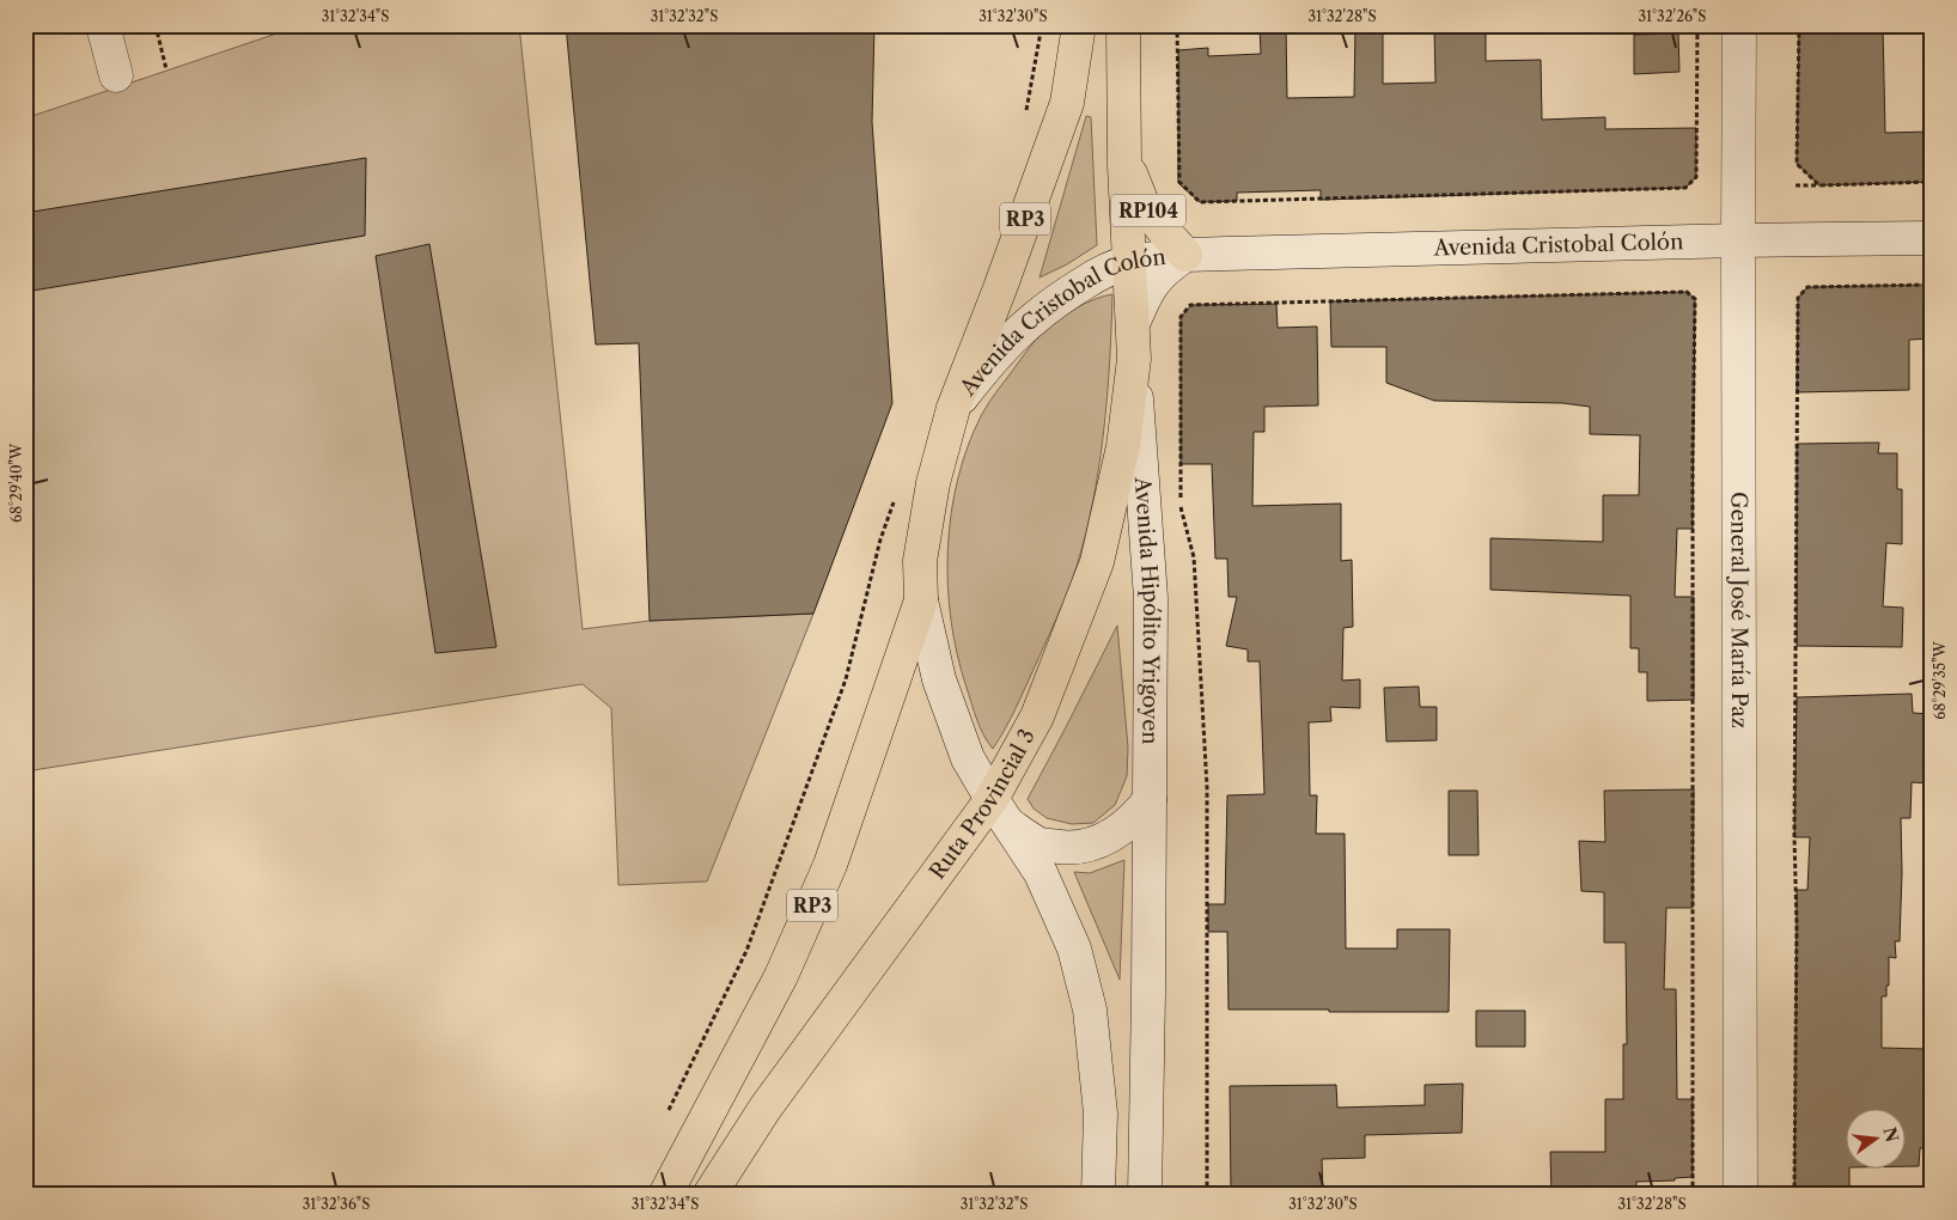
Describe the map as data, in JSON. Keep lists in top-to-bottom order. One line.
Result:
{"streets":{"main road":["RP104","RP3","Avenida Cristobal Colón","Avenida Hipólito Yrigoyen","General José María Paz","Ruta Provincial 3"]},"crossings":[["RP104","Avenida Cristobal Colón"],["RP104","Avenida Hipólito Yrigoyen"],["RP3","Avenida Cristobal Colón"],["Avenida Cristobal Colón","Avenida Hipólito Yrigoyen"],["Avenida Cristobal Colón","General José María Paz"],["Avenida Hipólito Yrigoyen","Ruta Provincial 3"]],"north":"right","coordinates":["31°32'34\"S","31°32'32\"S","31°32'30\"S","31°32'28\"S","31°32'26\"S","68°29'40\"W","68°29'35\"W","31°32'36\"S"]}
